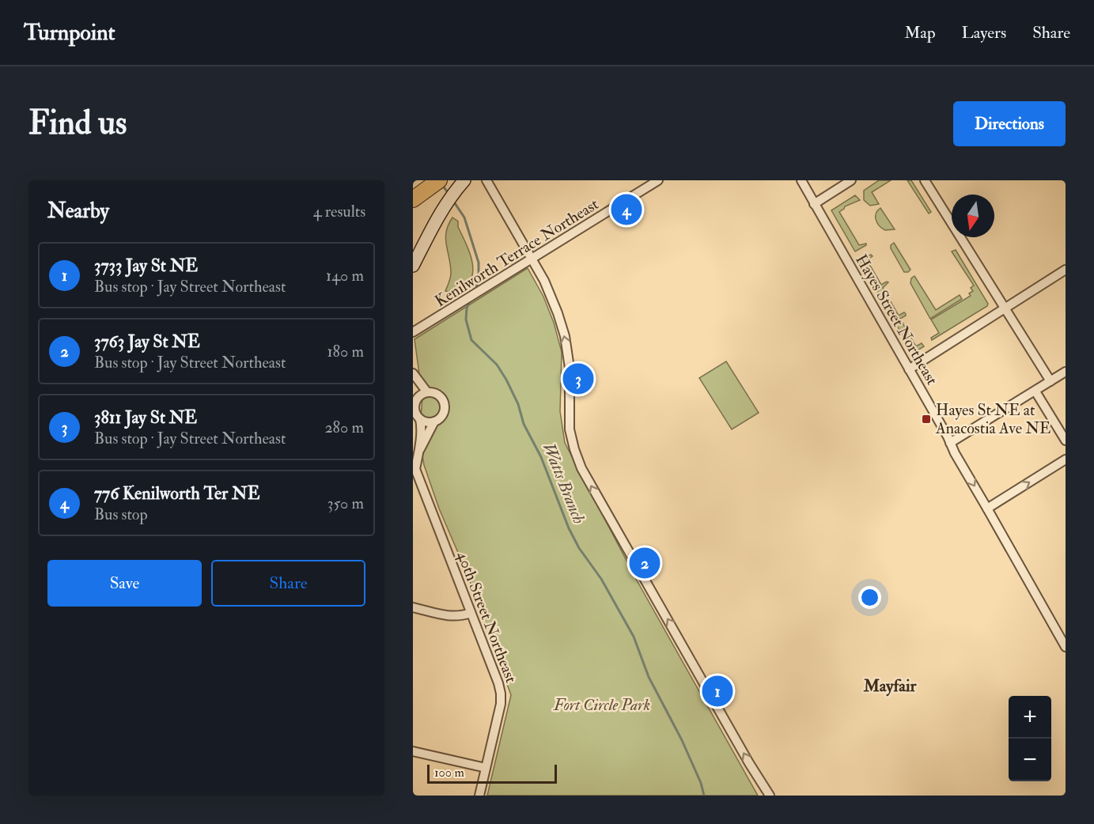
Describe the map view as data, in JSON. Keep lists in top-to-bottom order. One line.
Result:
{"streets":{"street":["Kenilworth Terrace Northeast","Hayes Street Northeast","40th Street Northeast"]},"districts":["Mayfair"],"water":["Watts Branch"],"parks":["Fort Circle Park"],"places":{"transit":["Hayes St NE at Anacostia Ave NE"]},"scale_bar":"100 m","north":"bottom","page":{"header":"Turnpoint","nav":["Map","Layers","Share"],"buttons":["Directions",["Save","Share"]],"title":"Find us","heading":["Nearby","4 results"],"pins":["4","3","2","1"],"list":[{"mark":"1","name":"3733 Jay St NE","note":"Bus stop · Jay Street Northeast","value":"140 m"},{"mark":"2","name":"3763 Jay St NE","note":"Bus stop · Jay Street Northeast","value":"180 m"},{"mark":"3","name":"3811 Jay St NE","note":"Bus stop · Jay Street Northeast","value":"280 m"},{"mark":"4","name":"776 Kenilworth Ter NE","note":"Bus stop","value":"350 m"}],"map_buttons":["+","−"],"scale":"100 m"}}
